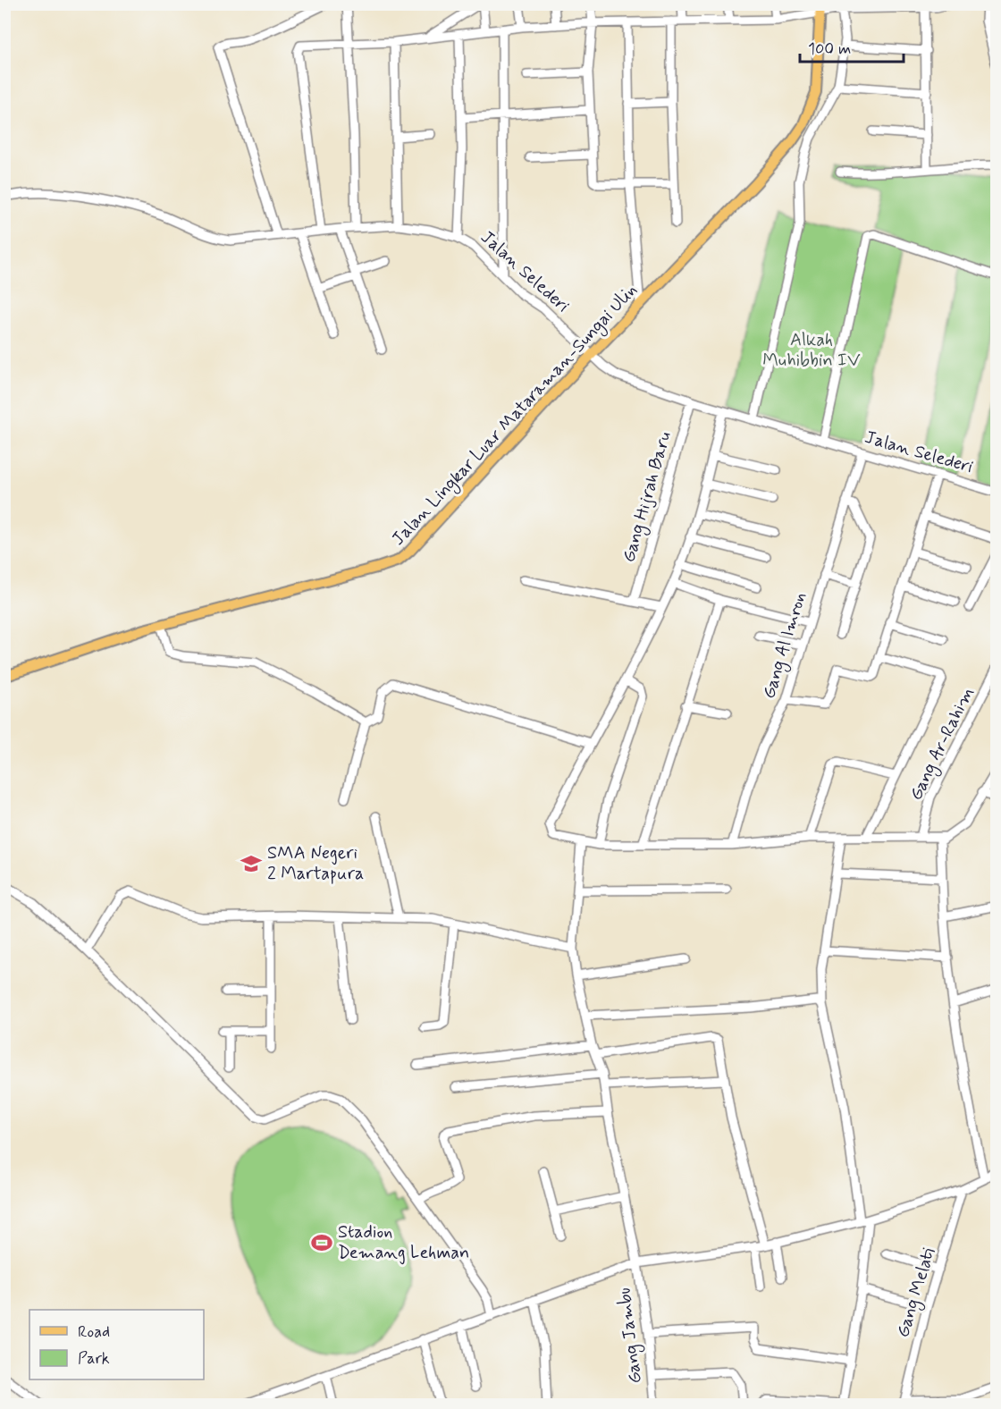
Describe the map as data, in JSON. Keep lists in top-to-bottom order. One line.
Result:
{"streets":{"main road":["Jalan Lingkar Luar Mataraman-Sungai Ulin"],"street":["Jalan Selederi","Gang Hijrah Baru","Gang Al Imron","Gang Ar-Rahim","Gang Melati","Gang Jambu"]},"crossings":[["Jalan Selederi","Jalan Lingkar Luar Mataraman-Sungai Ulin"],["Jalan Selederi","Gang Hijrah Baru"],["Jalan Selederi","Gang Al Imron"]],"parks":["Alkah Muhibbin IV"],"places":{"school or university":["SMA Negeri 2 Martapura"],"sports":["Stadion Demang Lehman"]},"legend":["Road","Park"],"scale_bar":"100 m"}
